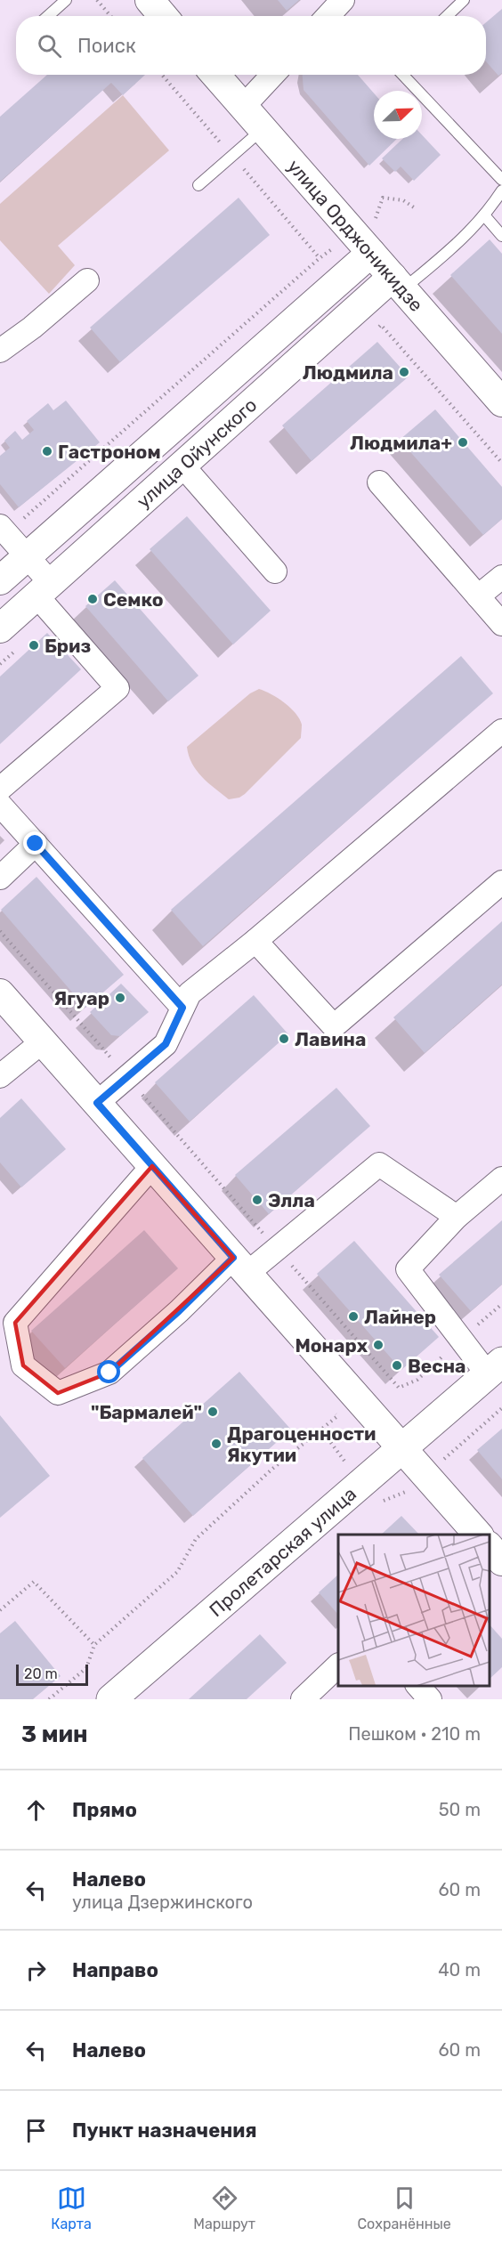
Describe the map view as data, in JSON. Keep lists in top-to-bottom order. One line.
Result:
{"streets":{"main road":["Пролетарская улица"],"street":["улица Орджоникидзе","улица Ойунского"]},"crossings":[["улица Орджоникидзе","улица Ойунского"]],"places":["Людмила","Людмила+","Гастроном","Семко","Бриз","Ягуар","Лавина","Элла","Лайнер","Монарх","Весна","\"Бармалей\"","Драгоценности Якутии"],"scale_bar":"20 m","north":"top right","page":{"search":"Поиск","scale":"20 m","heading":["3 мин","Пешком · 210 m"],"list":[["Прямо","50 m"],["Налево","улица Дзержинского","60 m"],["Направо","40 m"],["Налево","60 m"],"Пункт назначения"],"nav":["Карта","Маршрут","Сохранённые"]}}
